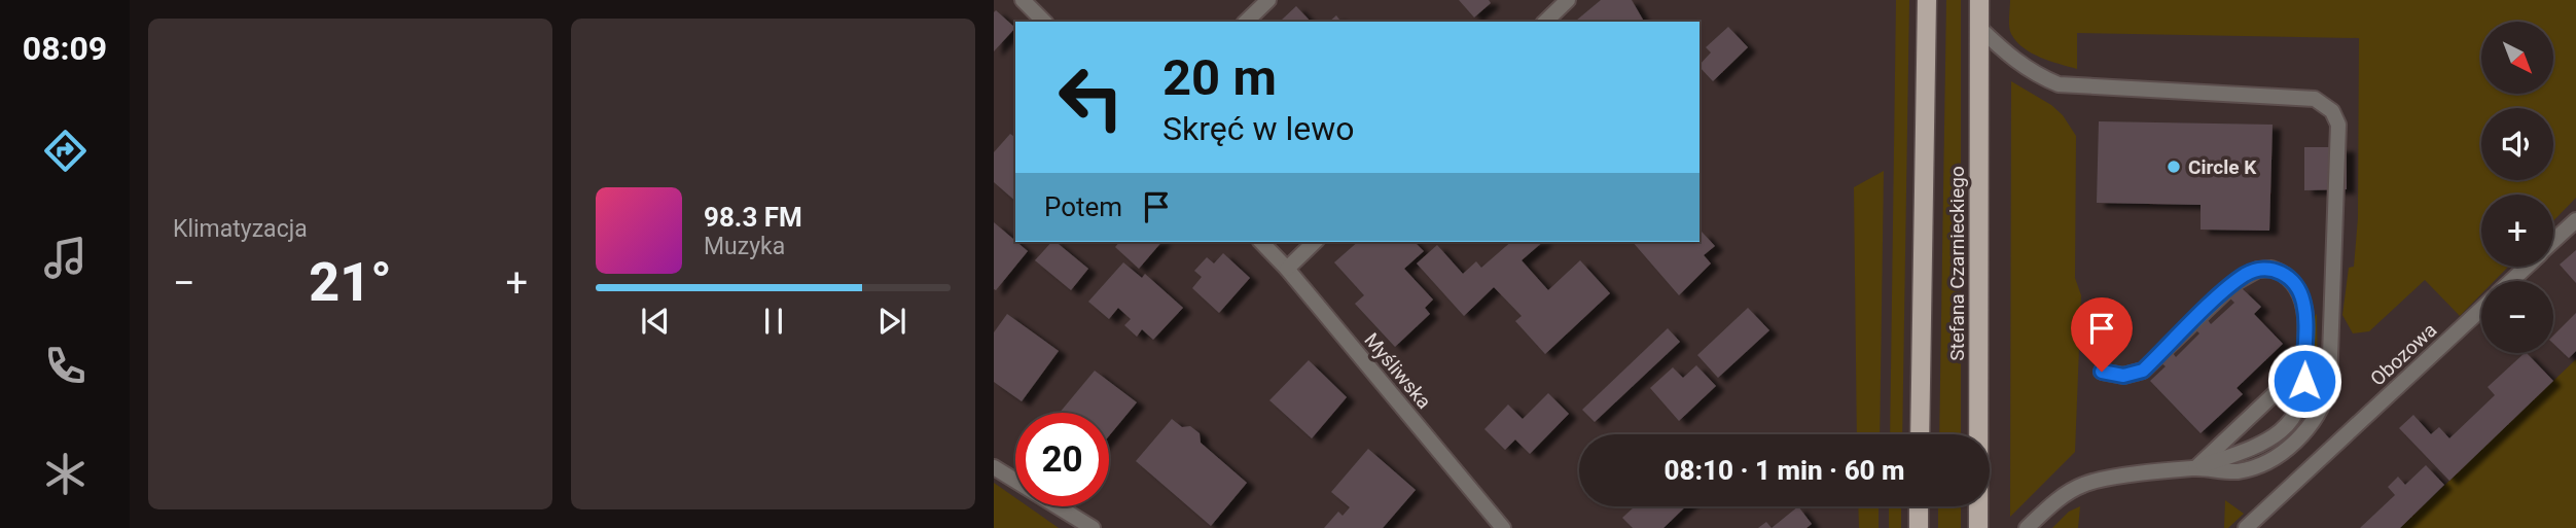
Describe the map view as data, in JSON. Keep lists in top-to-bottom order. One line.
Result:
{"streets":{"main road":["Stefana Czarnieckiego"],"street":["Obozowa","Myśliwska"]},"places":["Circle K"],"north":"bottom right","page":{"tabs":"08:09","tile":"Klimatyzacja","map_buttons":["+","−"],"turn":["20 m","Skręć w lewo"],"then":"Potem","song":["98.3 FM","Muzyka"],"heat":["−","21°","+"],"limit":"20","trip":"08:10 · 1 min · 60 m"}}
